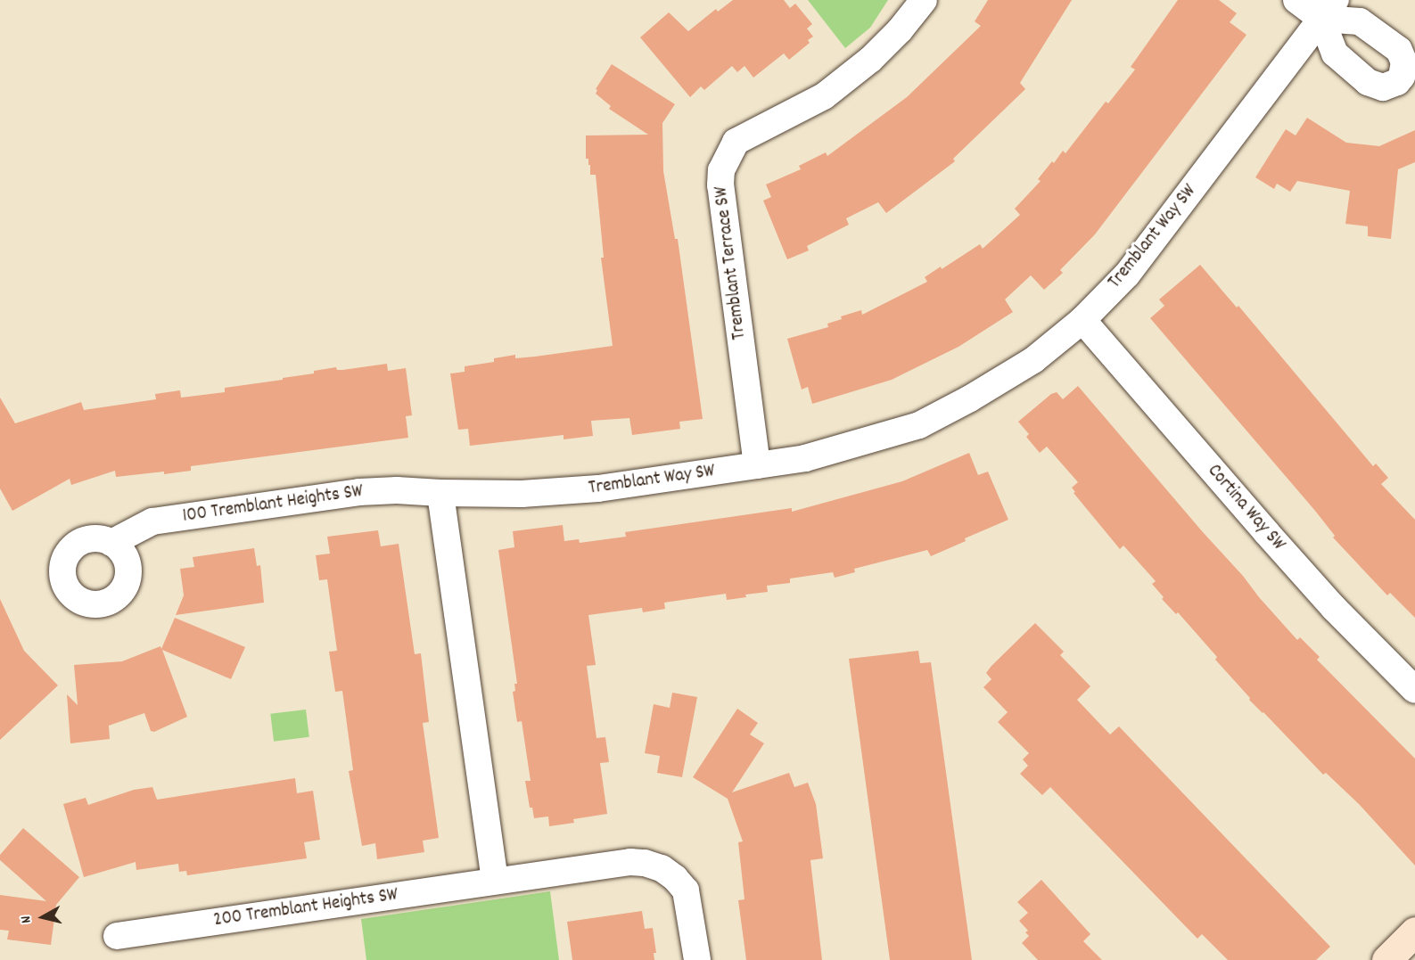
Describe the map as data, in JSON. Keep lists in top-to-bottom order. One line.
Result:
{"streets":{"street":["Tremblant Way SW","Tremblant Terrace SW","100 Tremblant Heights SW","Cortina Way SW","200 Tremblant Heights SW"]},"crossings":[["Tremblant Way SW","Tremblant Terrace SW"],["Tremblant Way SW","100 Tremblant Heights SW"],["Tremblant Way SW","Cortina Way SW"]],"north":"left"}
